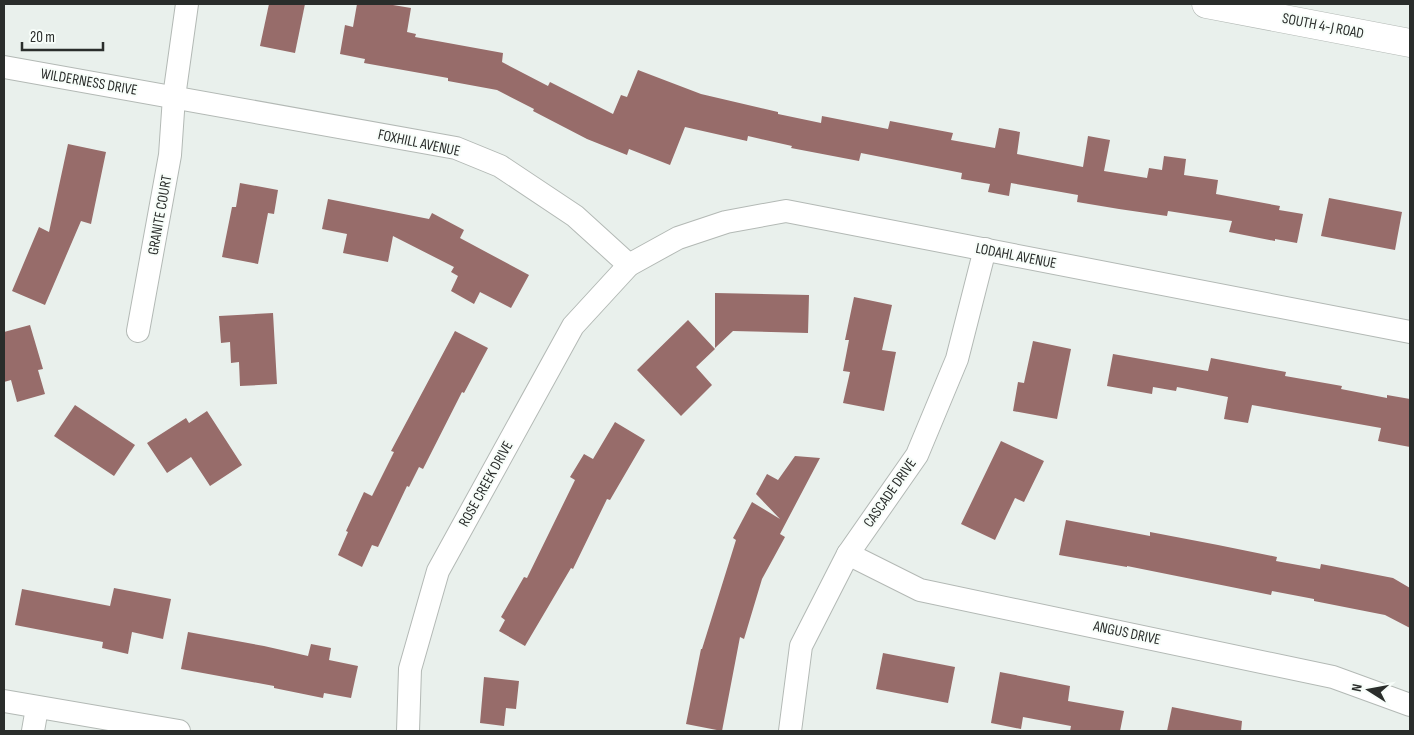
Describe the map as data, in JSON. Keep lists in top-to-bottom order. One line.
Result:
{"streets":{"main road":["SOUTH 4-J ROAD"],"street":["WILDERNESS DRIVE","FOXHILL AVENUE","GRANITE COURT","LODAHL AVENUE","ROSE CREEK DRIVE","CASCADE DRIVE","ANGUS DRIVE"]},"crossings":[["WILDERNESS DRIVE","FOXHILL AVENUE"],["WILDERNESS DRIVE","GRANITE COURT"],["FOXHILL AVENUE","GRANITE COURT"],["FOXHILL AVENUE","LODAHL AVENUE"],["FOXHILL AVENUE","ROSE CREEK DRIVE"],["LODAHL AVENUE","ROSE CREEK DRIVE"],["LODAHL AVENUE","CASCADE DRIVE"],["CASCADE DRIVE","ANGUS DRIVE"]],"scale_bar":"20 m","north":"left"}
